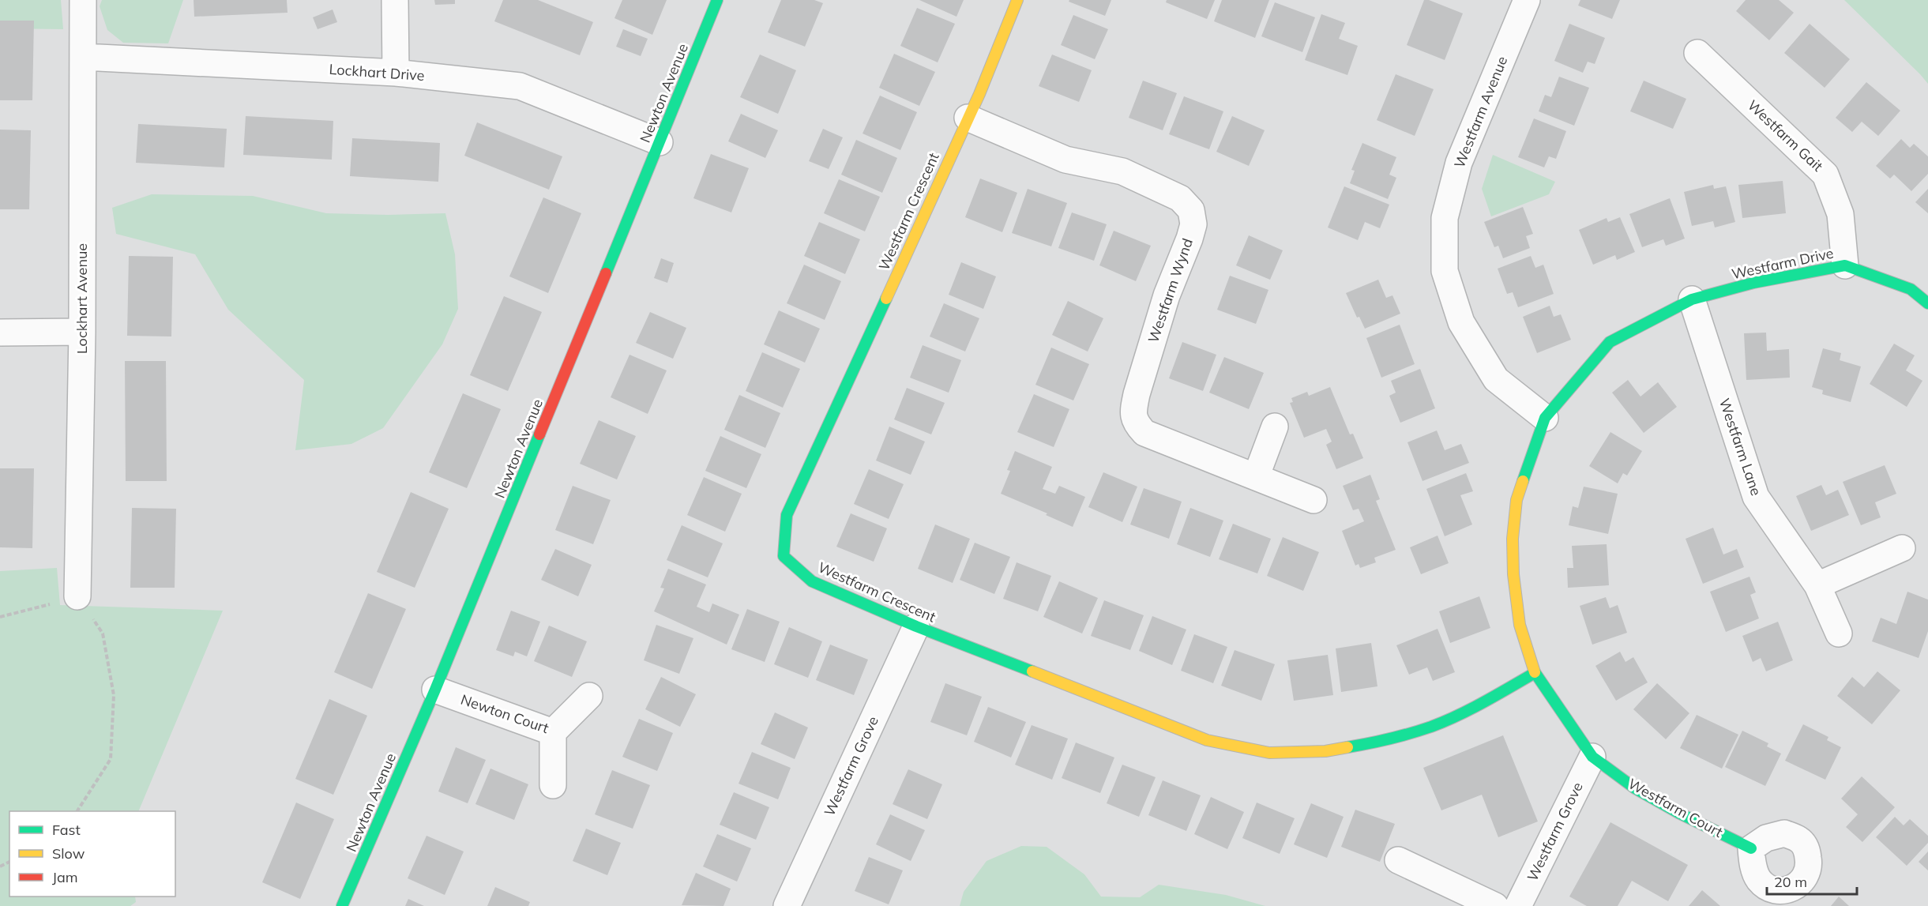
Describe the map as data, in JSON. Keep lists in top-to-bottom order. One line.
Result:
{"streets":{"street":["Lockhart Drive","Newton Avenue","Westfarm Avenue","Westfarm Gait","Westfarm Crescent","Westfarm Drive","Westfarm Wynd","Lockhart Avenue","Westfarm Lane","Newton Court","Westfarm Grove","Westfarm Court"]},"crossings":[["Lockhart Drive","Newton Avenue"],["Lockhart Drive","Lockhart Avenue"],["Newton Avenue","Newton Court"],["Westfarm Avenue","Westfarm Court"],["Westfarm Gait","Westfarm Drive"],["Westfarm Crescent","Westfarm Wynd"],["Westfarm Crescent","Westfarm Grove"],["Westfarm Crescent","Westfarm Court"],["Westfarm Drive","Westfarm Lane"],["Westfarm Drive","Westfarm Court"],["Westfarm Lane","Westfarm Court"],["Westfarm Grove","Westfarm Court"]],"legend":["Fast","Slow","Jam"],"scale_bar":"20 m"}
